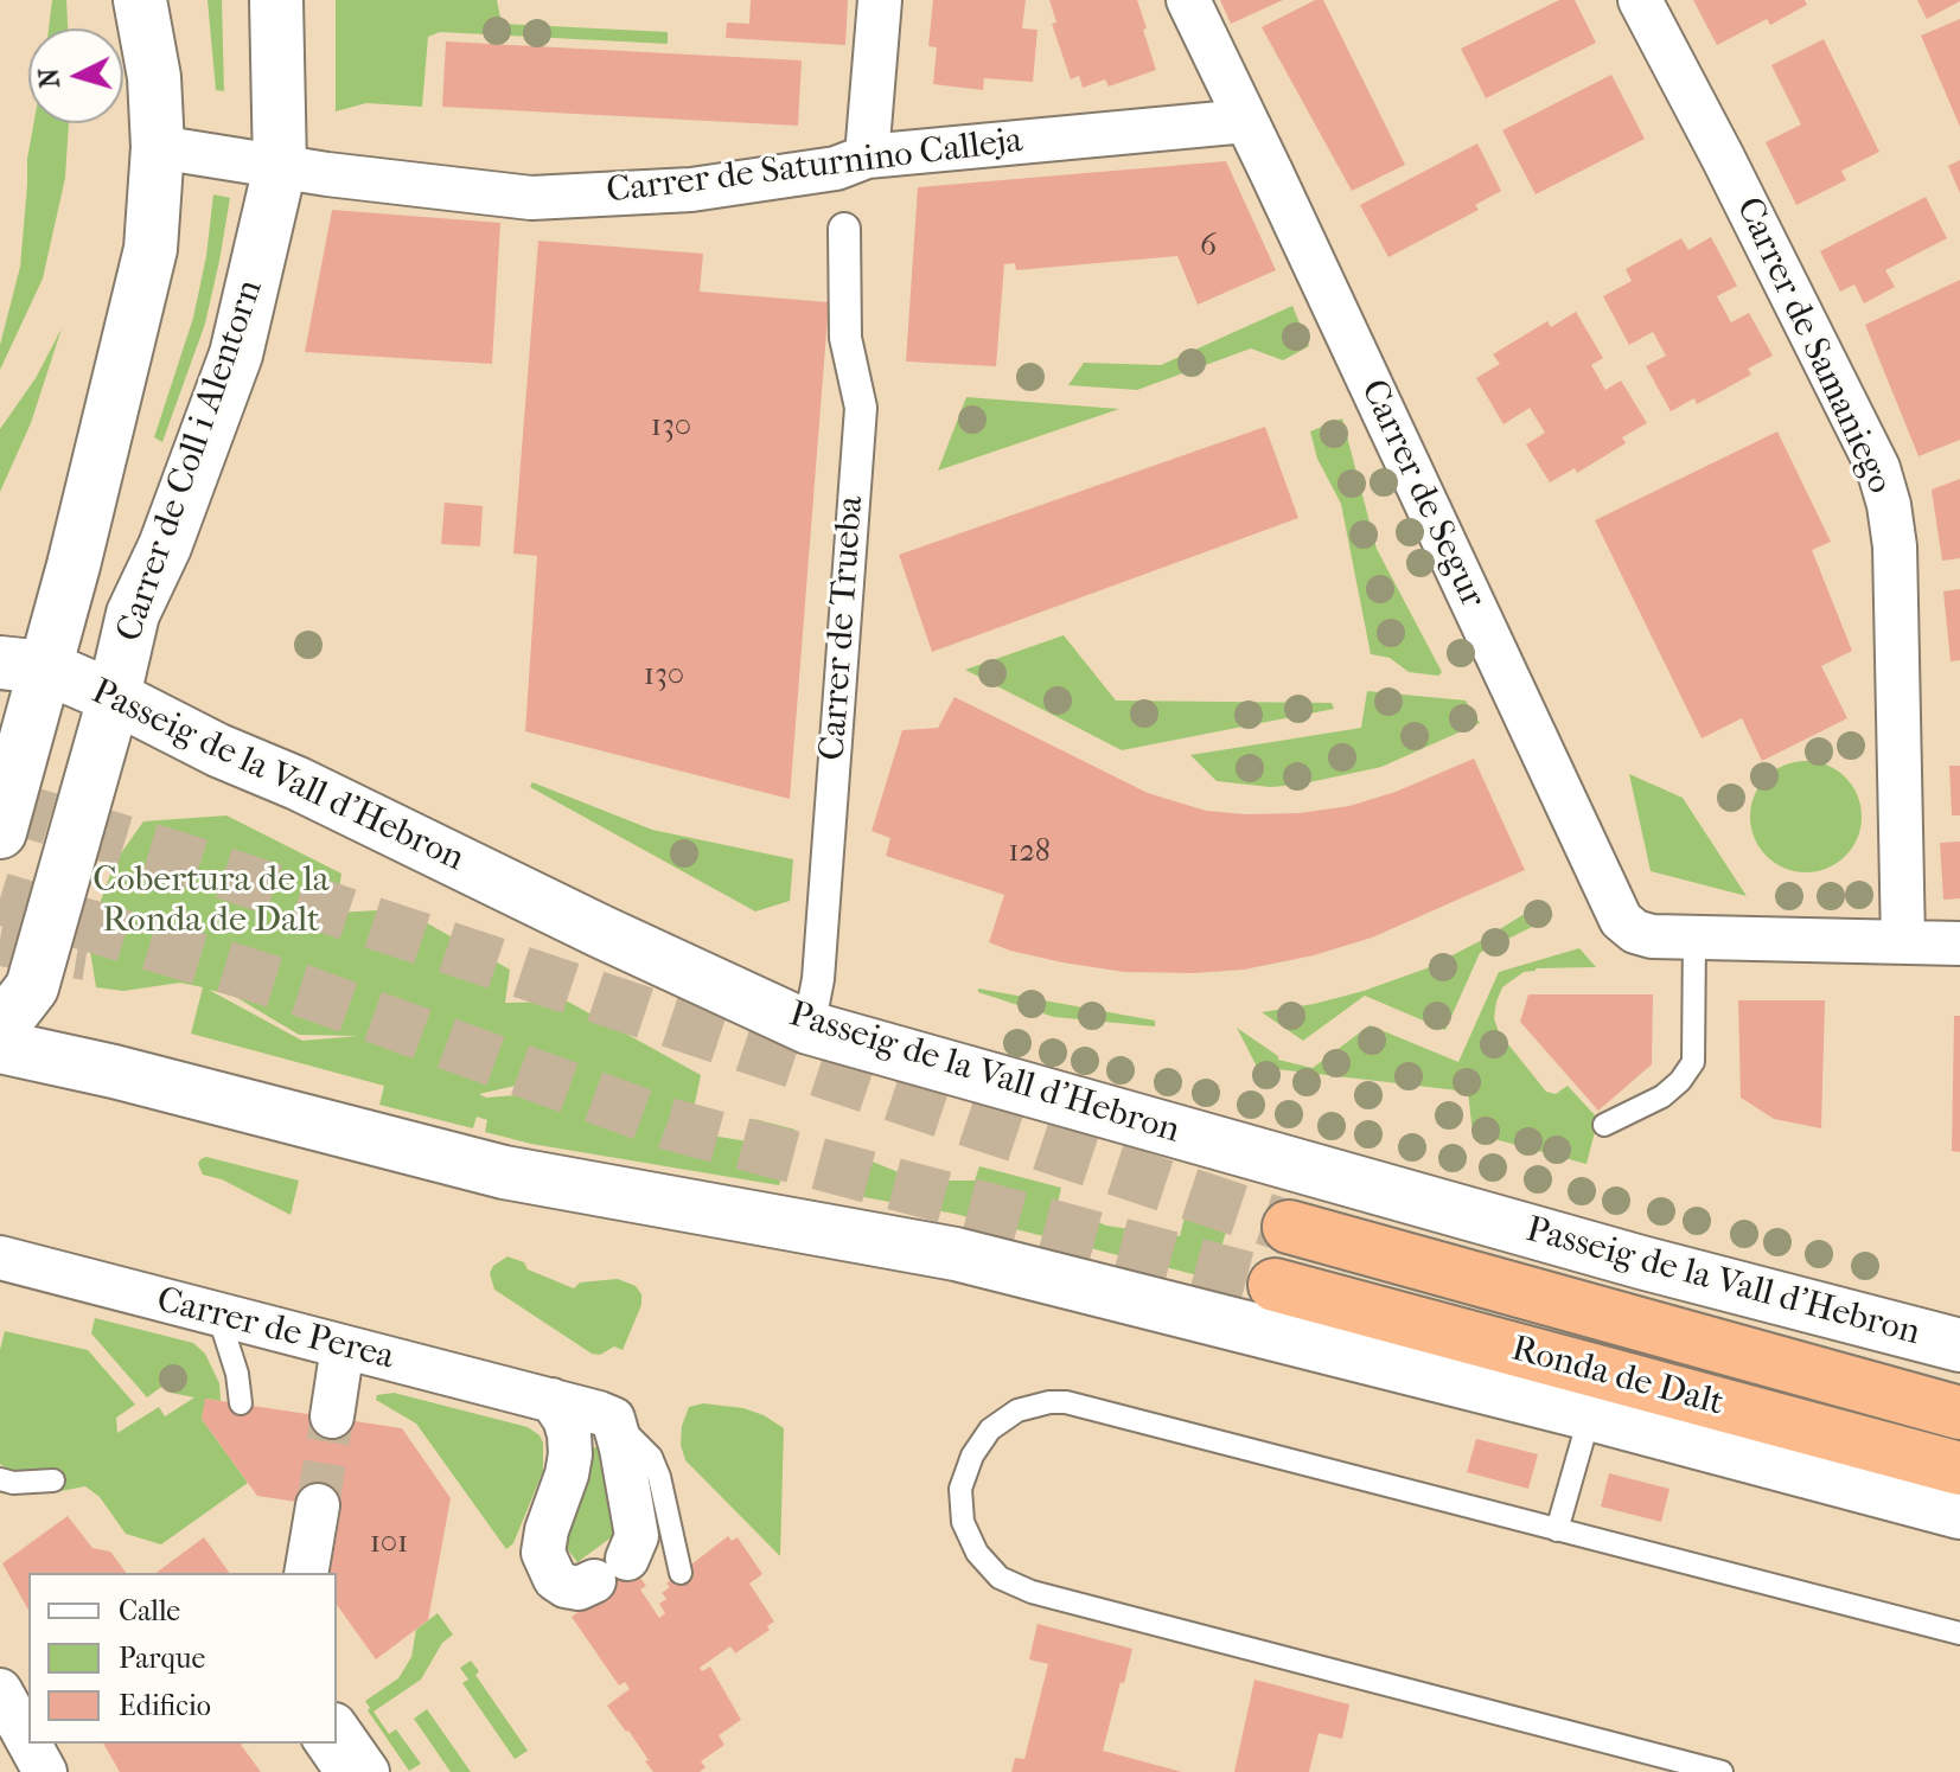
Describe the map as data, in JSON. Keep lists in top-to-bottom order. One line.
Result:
{"streets":{"highway":["Ronda de Dalt"],"street":["Carrer de Saturnino Calleja","Carrer de Samaniego","Carrer de Coll i Alentorn","Carrer de Segur","Carrer de Trueba","Passeig de la Vall d'Hebron","Carrer de Perea"]},"crossings":[["Carrer de Saturnino Calleja","Carrer de Coll i Alentorn"],["Carrer de Saturnino Calleja","Carrer de Segur"],["Carrer de Samaniego","Carrer de Segur"],["Carrer de Coll i Alentorn","Passeig de la Vall d'Hebron"],["Carrer de Trueba","Passeig de la Vall d'Hebron"]],"parks":["Cobertura de la Ronda de Dalt"],"house_numbers":["6","130","130","128","101"],"legend":["Calle","Parque","Edificio"],"north":"left"}
